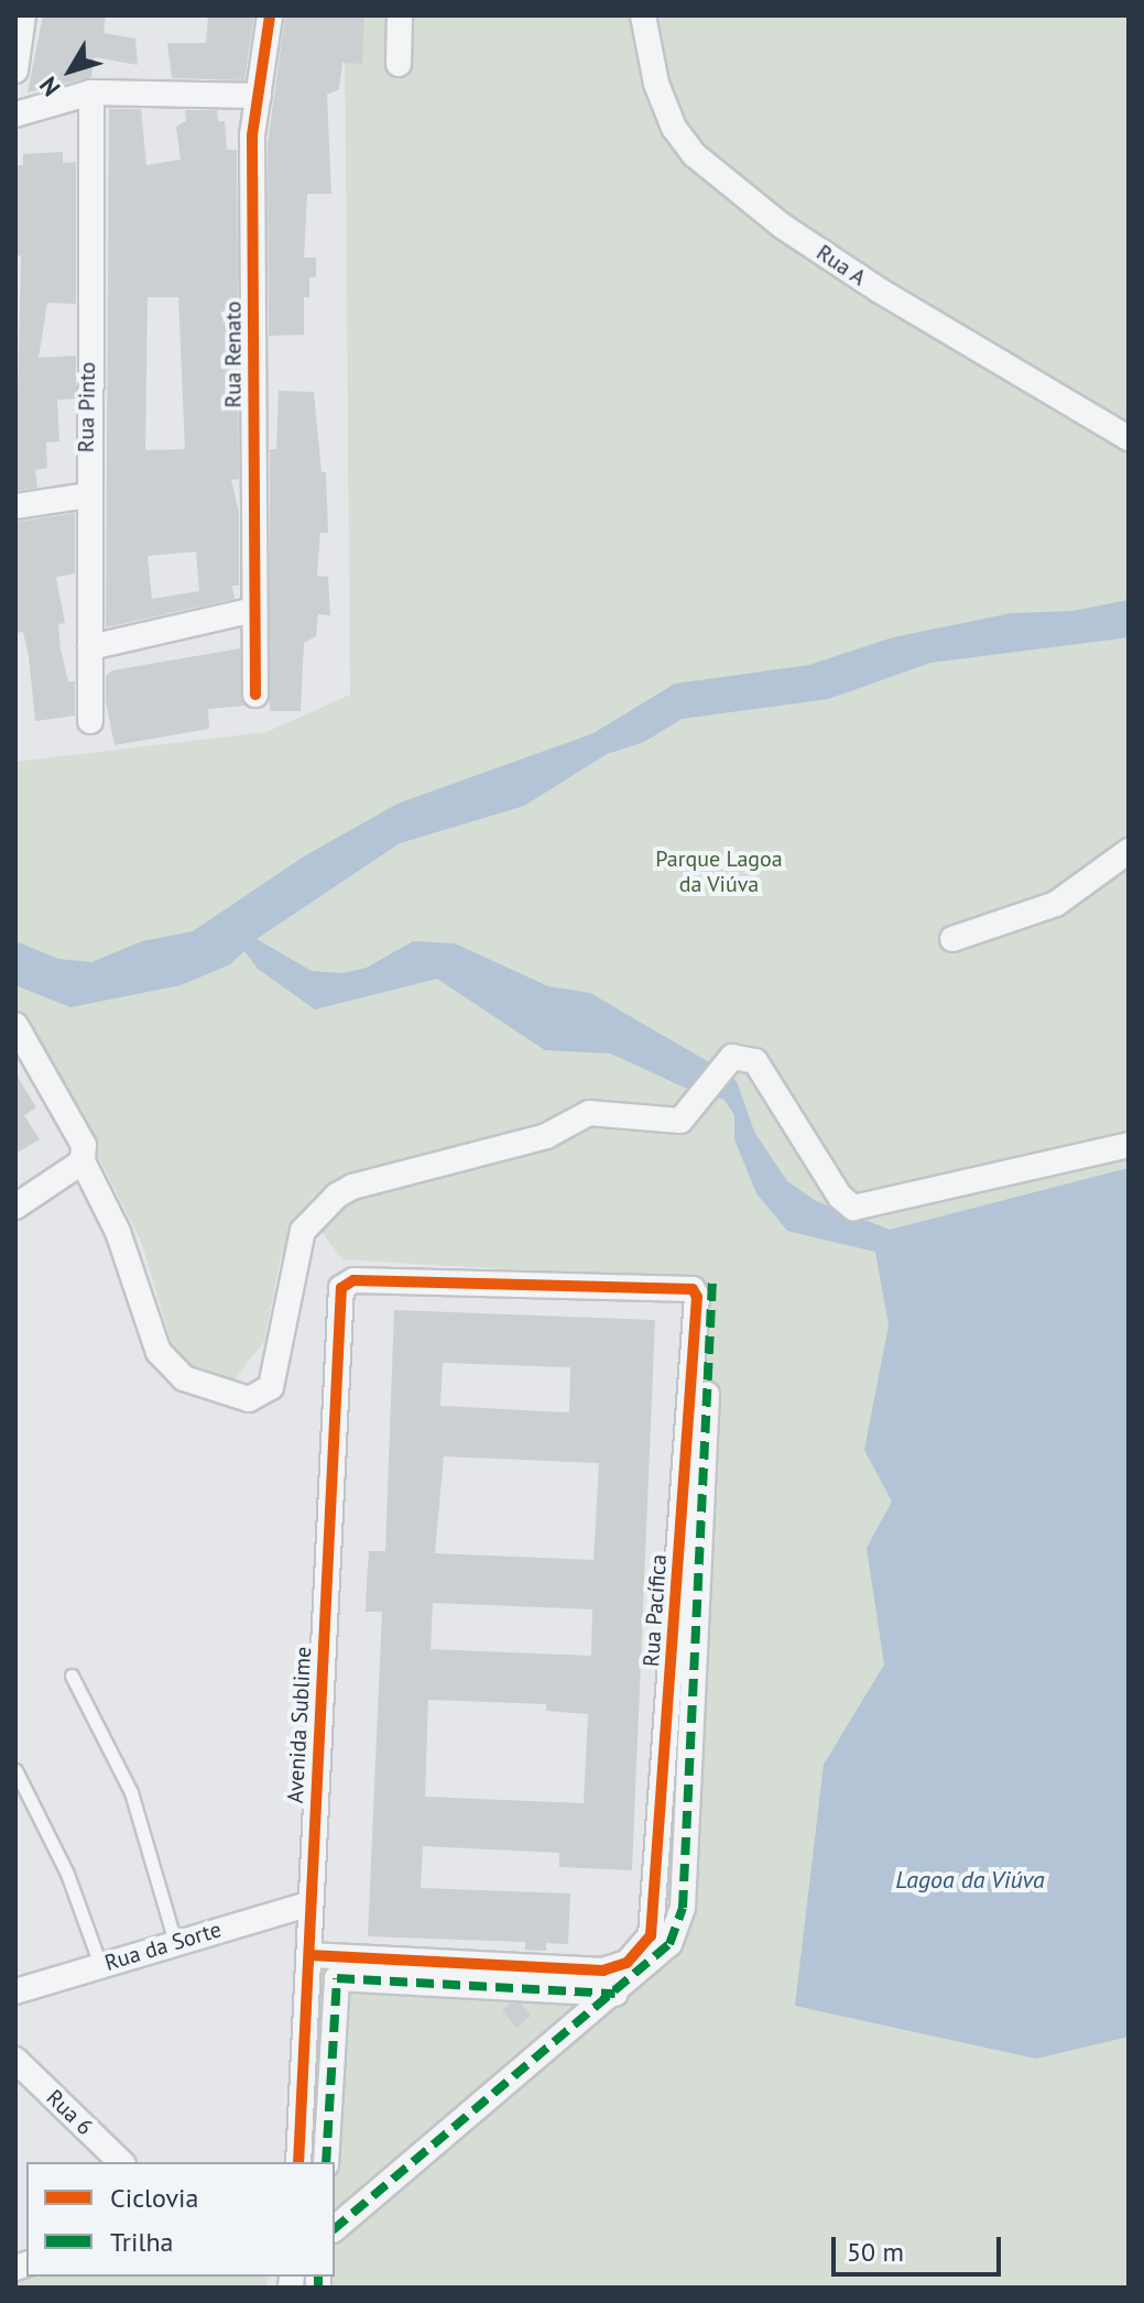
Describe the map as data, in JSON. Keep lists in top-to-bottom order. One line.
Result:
{"streets":{"street":["Rua A","Rua Renato","Rua Pinto","Rua Pacífica","Avenida Sublime","Rua da Sorte","Rua 6"]},"crossings":[["Rua Pacífica","Avenida Sublime"],["Avenida Sublime","Rua da Sorte"]],"water":["Lagoa da Viúva"],"parks":["Parque Lagoa da Viúva"],"legend":["Ciclovia","Trilha"],"scale_bar":"50 m","north":"bottom left"}
